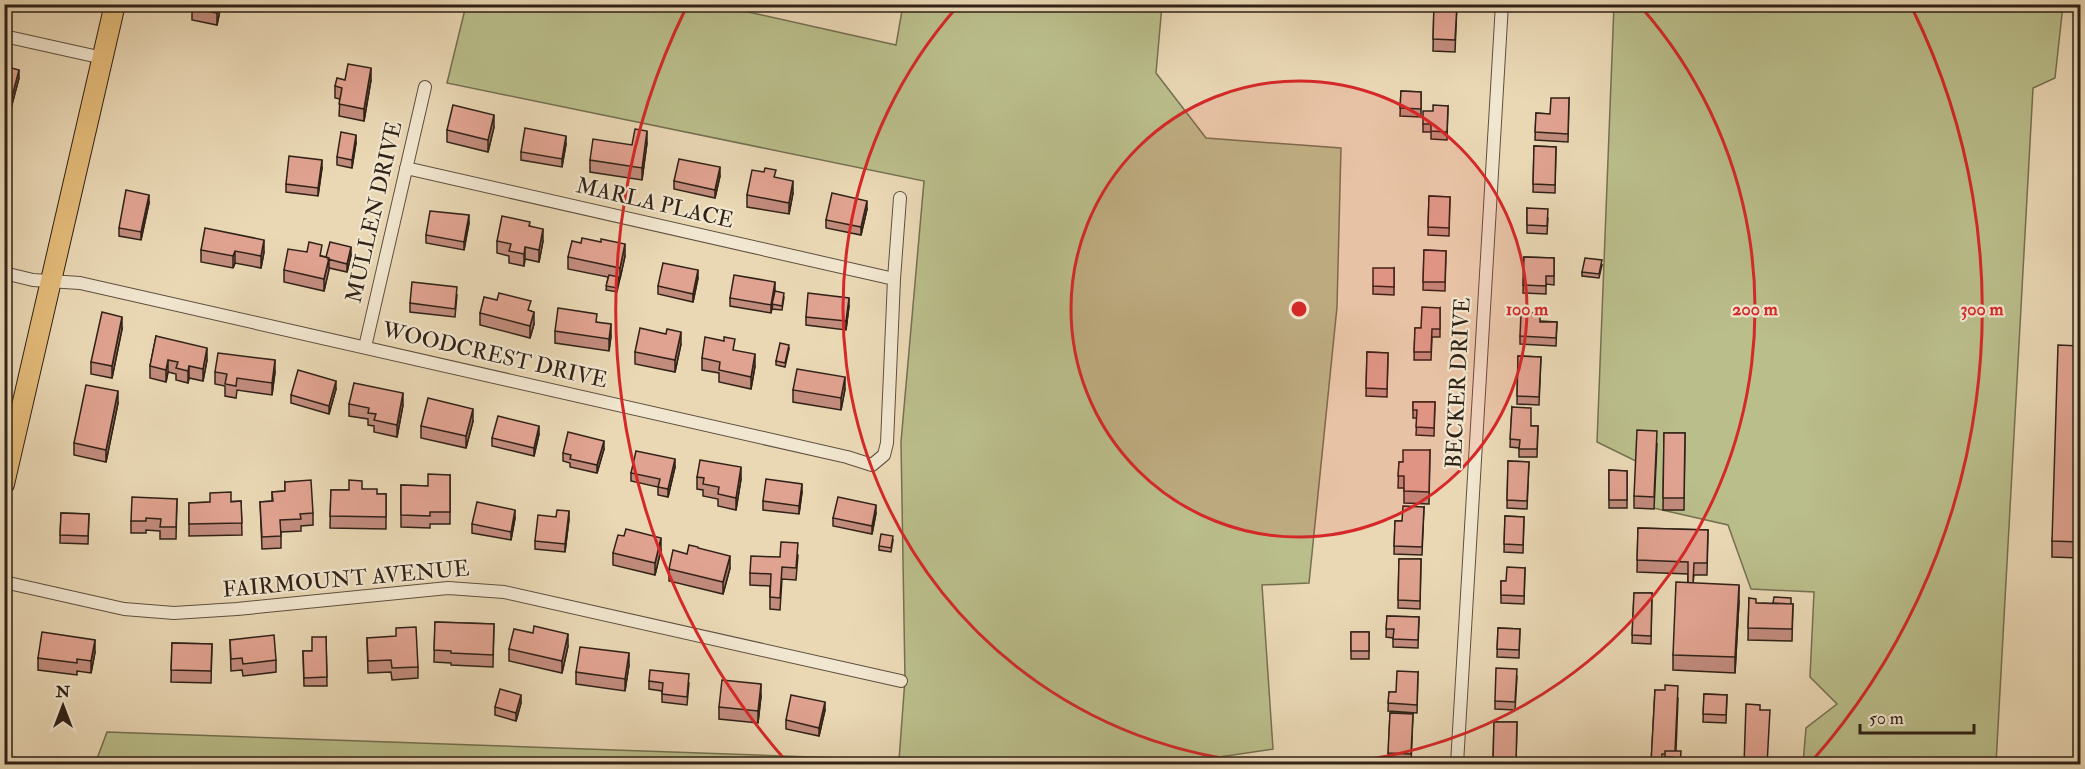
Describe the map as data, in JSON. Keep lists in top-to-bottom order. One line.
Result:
{"streets":{"street":["MARLA PLACE","MULLEN DRIVE","WOODCREST DRIVE","BECKER DRIVE","FAIRMOUNT AVENUE"]},"crossings":[["MARLA PLACE","MULLEN DRIVE"],["MARLA PLACE","WOODCREST DRIVE"],["MULLEN DRIVE","WOODCREST DRIVE"]],"scale_bar":"50 m","north":"top","rings":["100 m","200 m","300 m"]}
